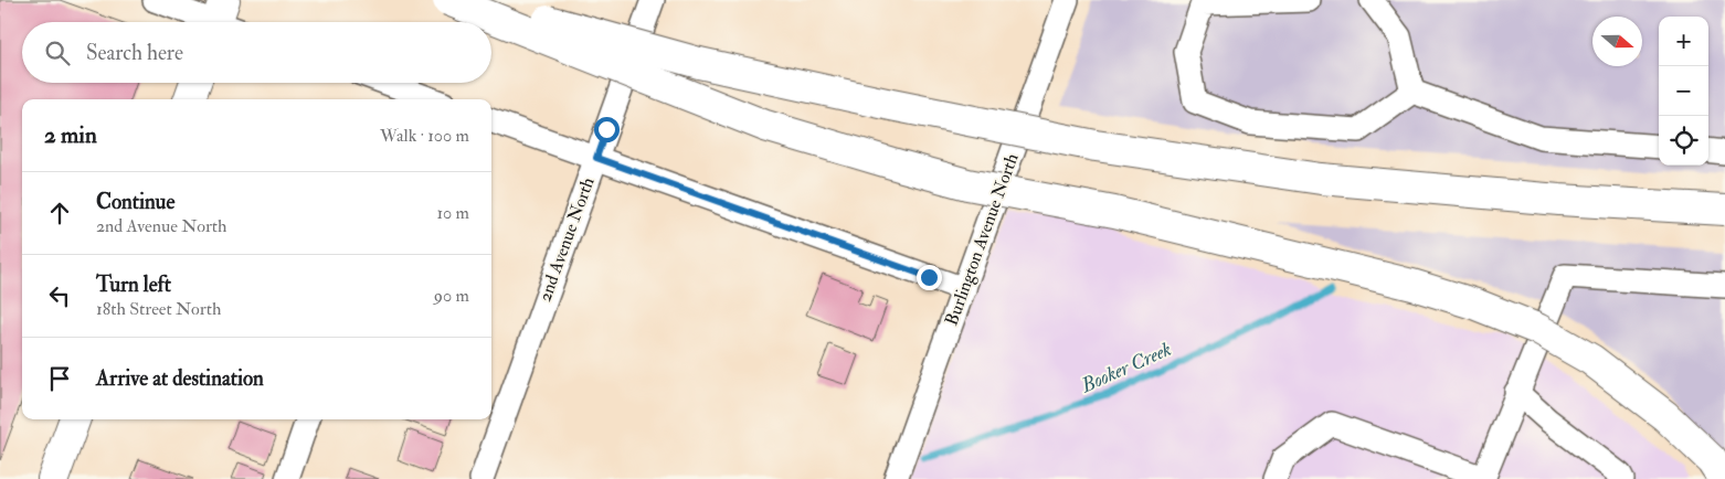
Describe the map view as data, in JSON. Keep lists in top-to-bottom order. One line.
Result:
{"streets":{"street":["2nd Avenue North","Burlington Avenue North"]},"water":["Booker Creek"],"north":"right","page":{"map_buttons":["+","−"],"search":"Search here","heading":["2 min","Walk · 100 m"],"list":[["Continue","2nd Avenue North","10 m"],["Turn left","18th Street North","90 m"],"Arrive at destination"]}}
